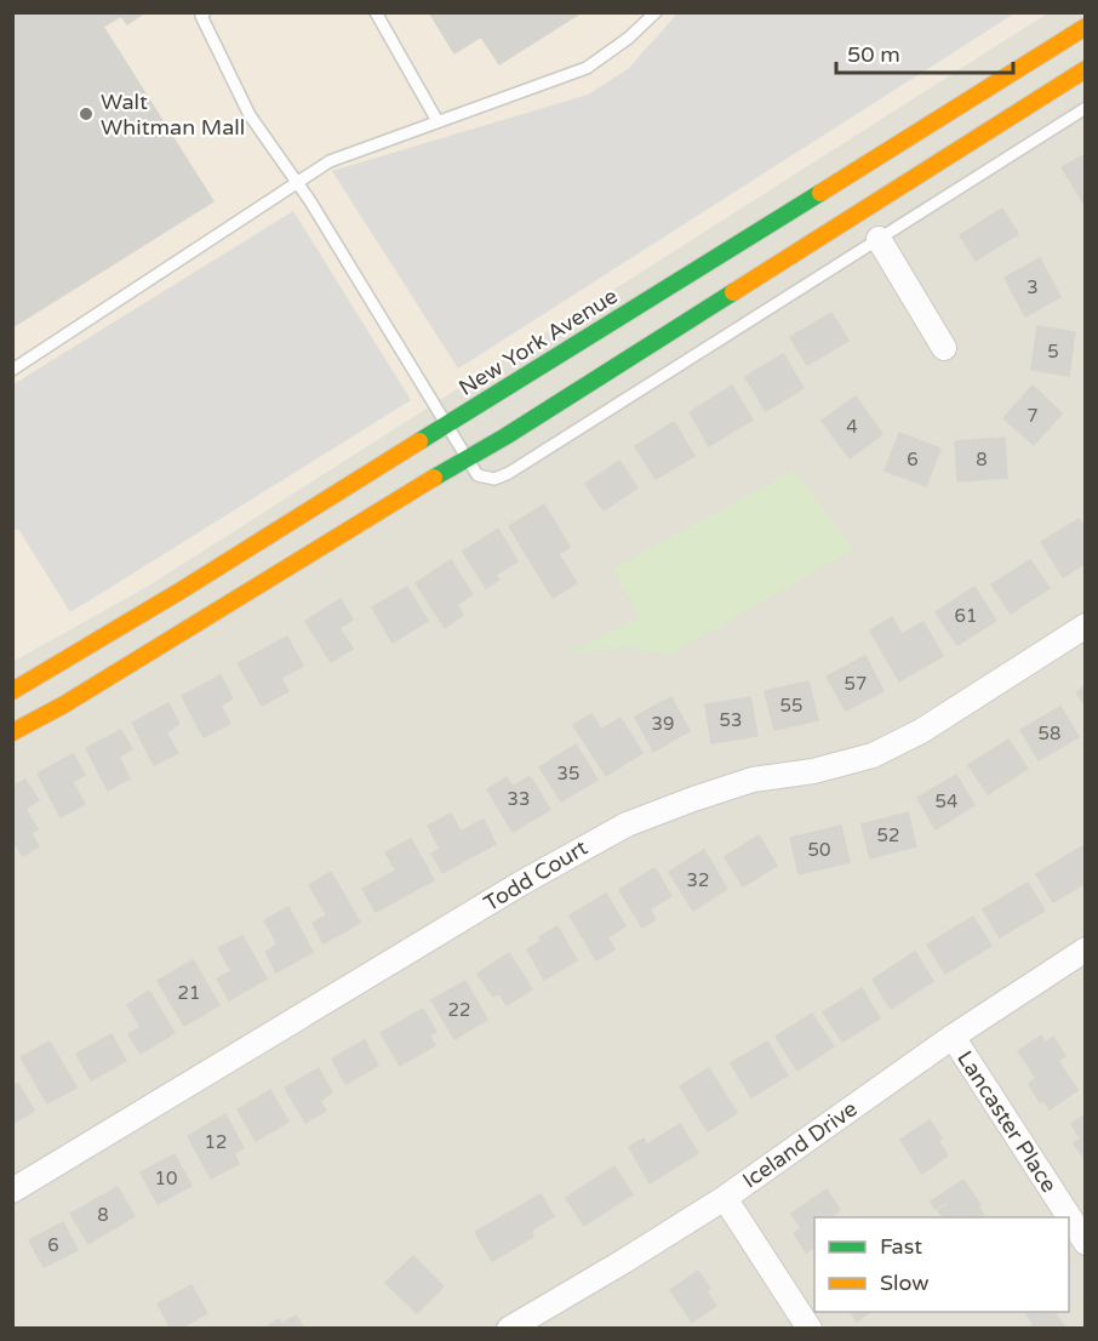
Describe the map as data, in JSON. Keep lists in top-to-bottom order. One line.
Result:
{"streets":{"street":["New York Avenue","Todd Court","Lancaster Place","Iceland Drive"]},"crossings":[["Lancaster Place","Iceland Drive"]],"places":["Walt Whitman Mall"],"house_numbers":["3","5","7","4","6","8","61","57","55","53","39","58","35","33","54","52","50","32","21","22","12","10","8","6"],"legend":["Fast","Slow"],"scale_bar":"50 m"}
